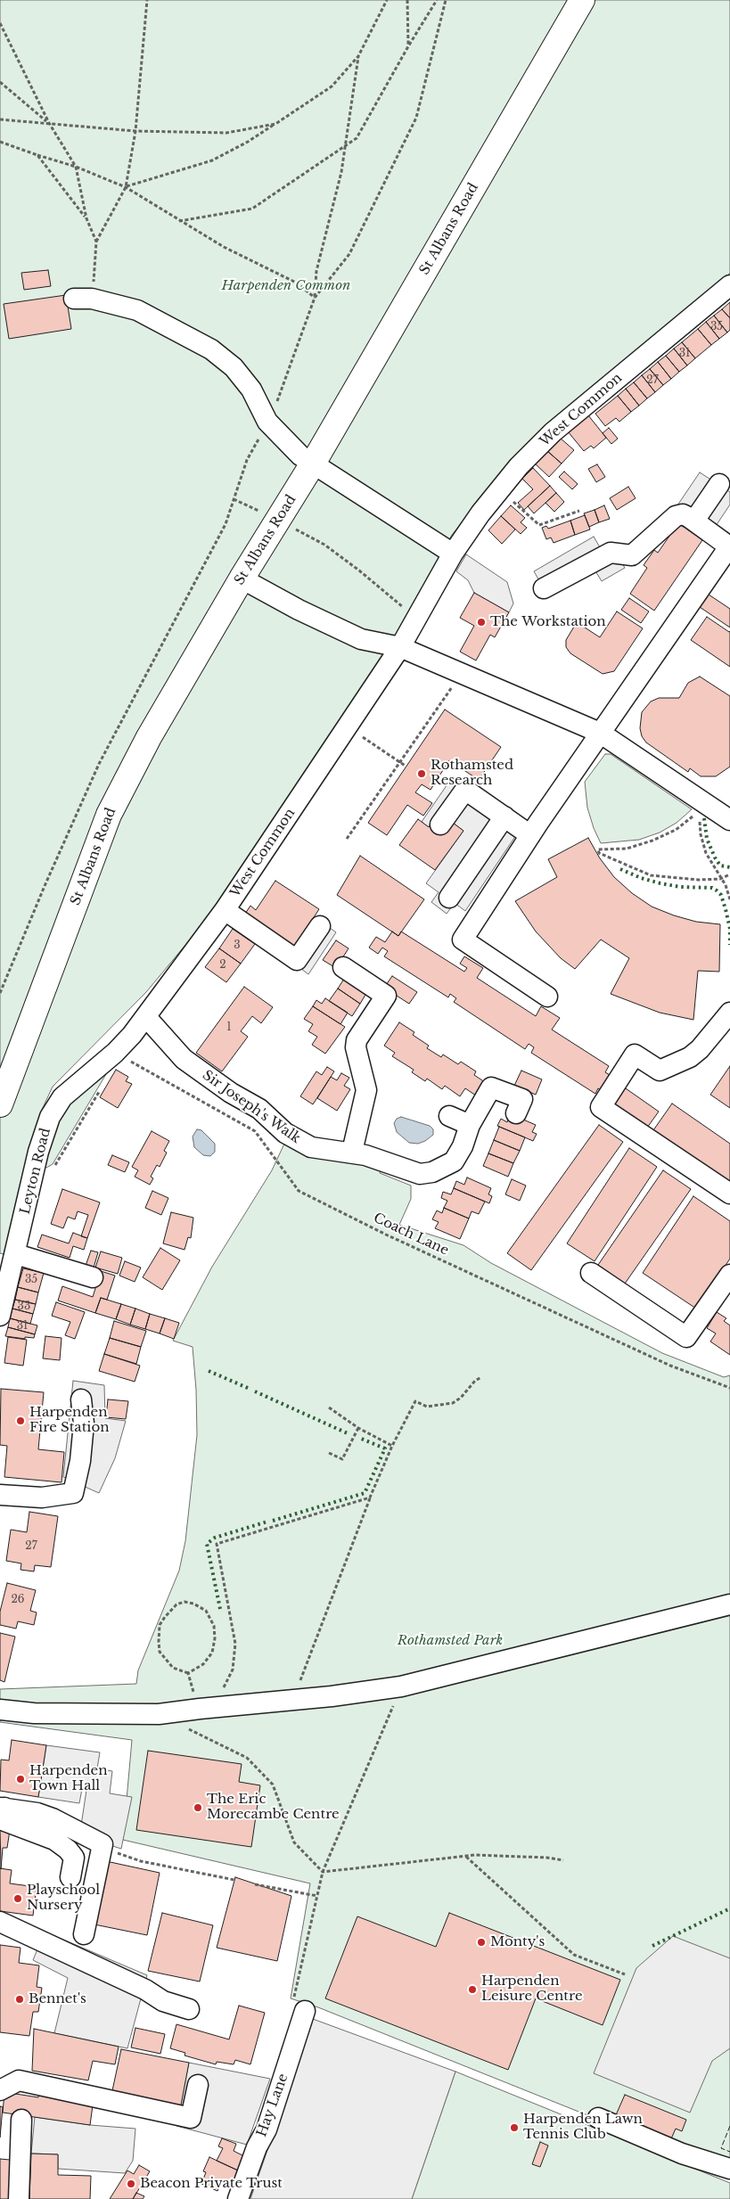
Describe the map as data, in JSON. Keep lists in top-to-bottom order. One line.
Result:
{"streets":{"main road":["St Albans Road"],"street":["West Common","Sir Joseph's Walk","Leyton Road","Hay Lane"],"path":["Coach Lane"]},"crossings":[["West Common","Sir Joseph's Walk"],["West Common","Leyton Road"],["West Common","Coach Lane"],["Leyton Road","Coach Lane"]],"parks":["Harpenden Common","Rothamsted Park"],"places":["The Workstation","Rothamsted Research","Harpenden Fire Station","Harpenden Town Hall","The Eric Morecambe Centre","Playschool Nursery","Monty's","Harpenden Leisure Centre","Bennet's","Harpenden Lawn Tennis Club","Beacon Private Trust"],"house_numbers":["35","31","27","3","2","1","35","33","31","27","26"]}
